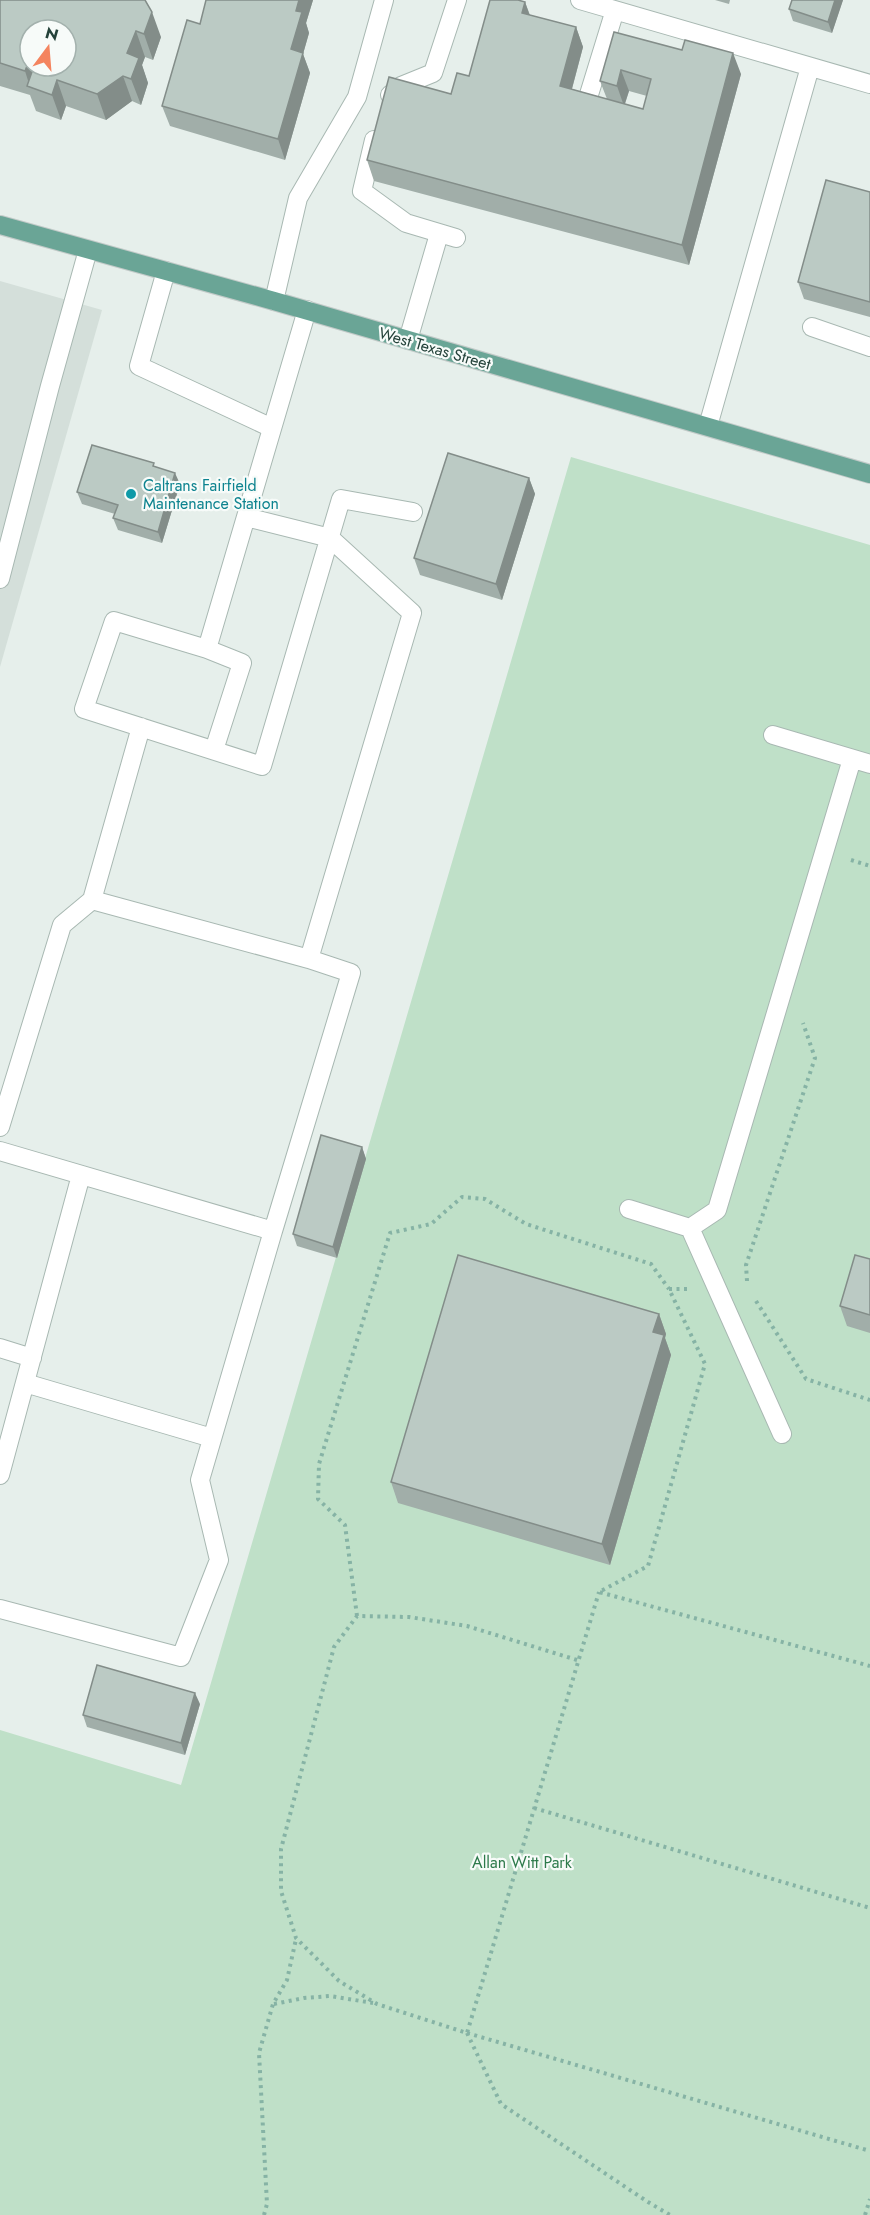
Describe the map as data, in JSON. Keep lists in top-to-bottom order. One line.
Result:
{"streets":{"main road":["West Texas Street"]},"parks":["Allan Witt Park"],"places":["Caltrans Fairfield Maintenance Station"],"north":"top"}
